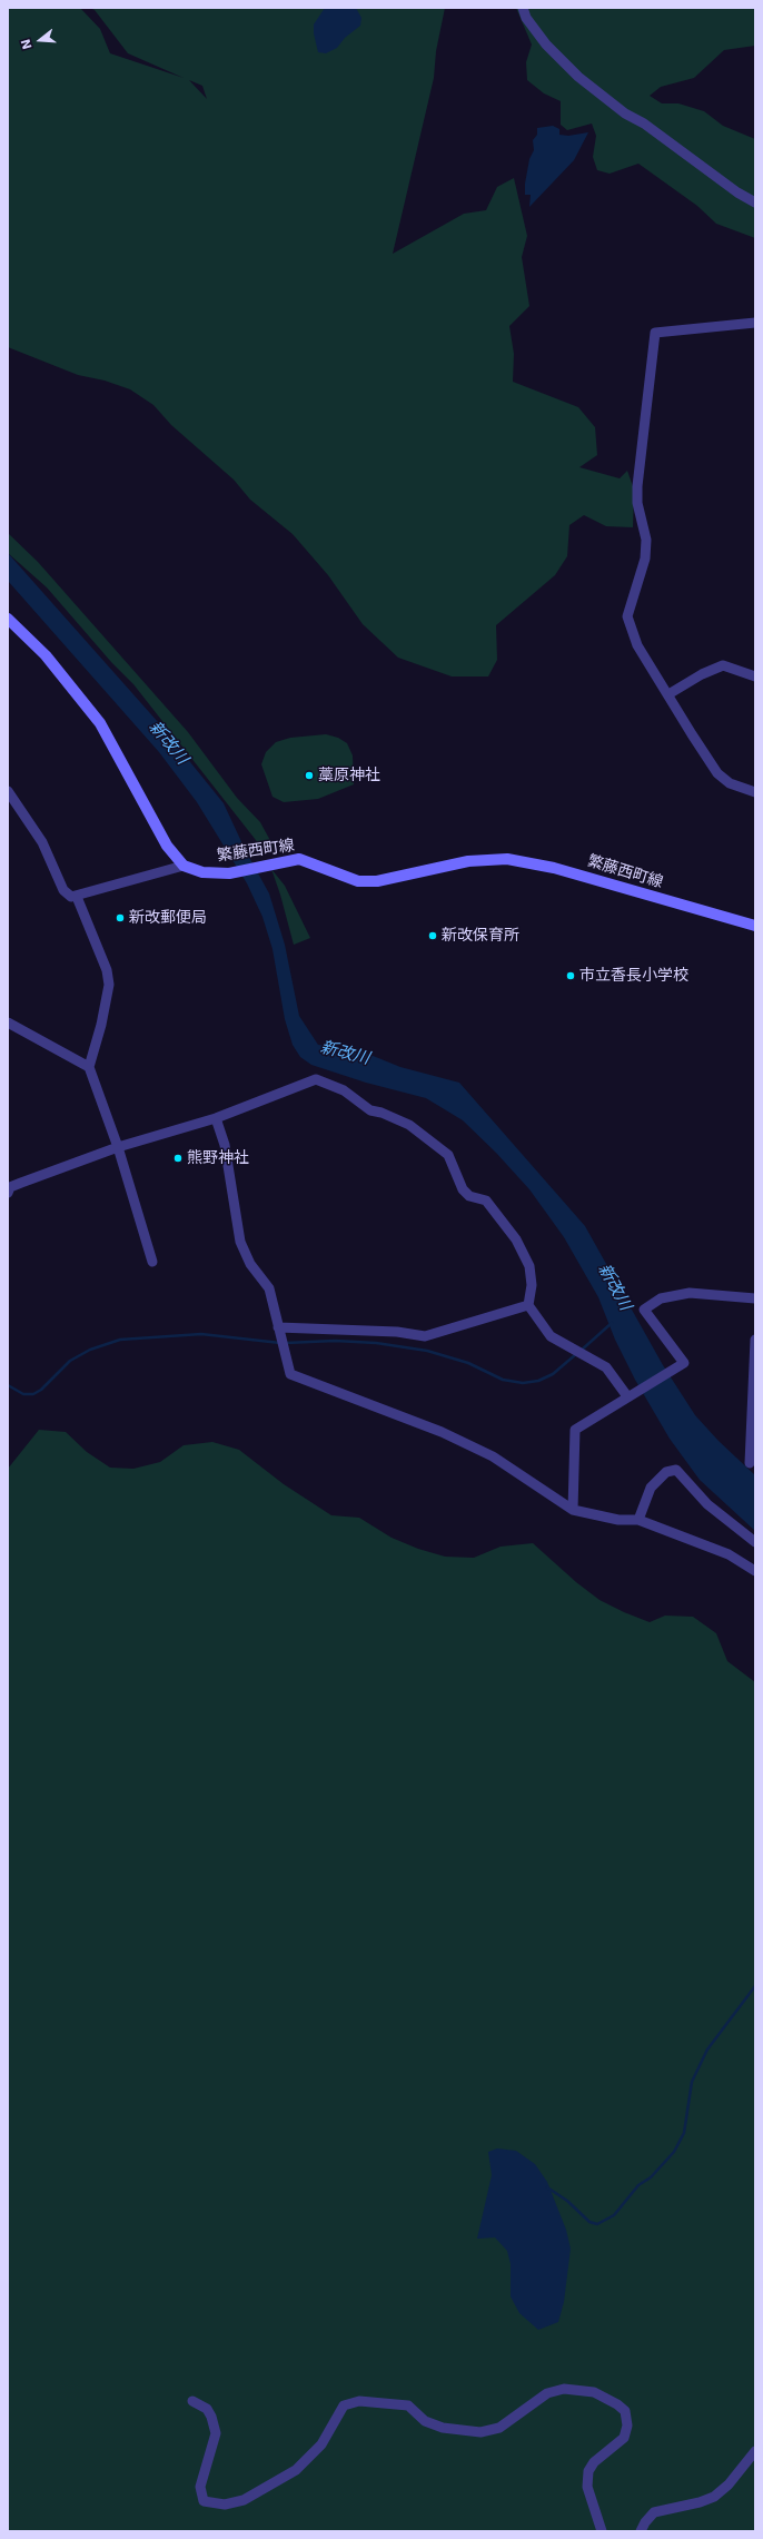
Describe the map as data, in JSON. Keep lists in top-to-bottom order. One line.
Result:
{"streets":{"main road":["繁藤西町線"]},"water":["新改川"],"places":["藁原神社","新改郵便局","新改保育所","市立香長小学校","熊野神社"],"north":"left"}
